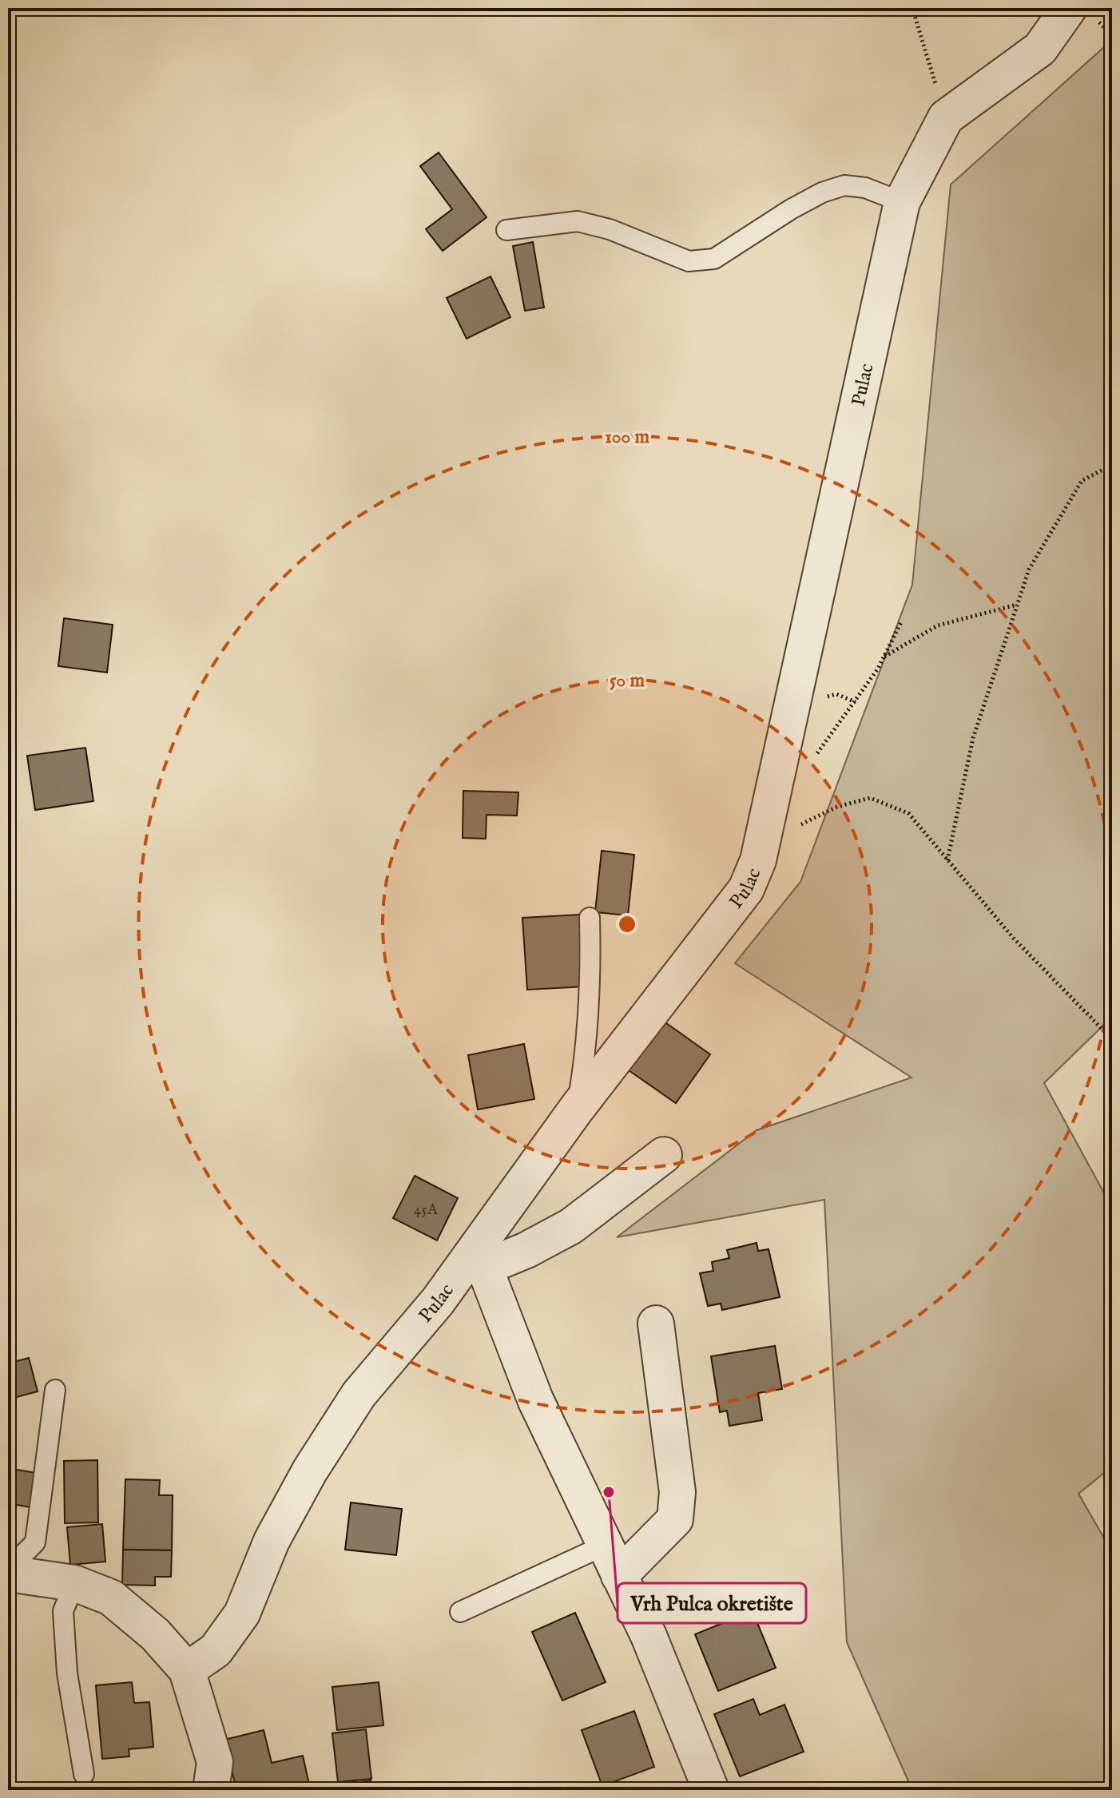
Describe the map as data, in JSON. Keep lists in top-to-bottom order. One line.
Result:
{"streets":{"street":["Pulac"]},"places":["Vrh Pulca okretište"],"house_numbers":["45A"],"rings":["100 m","50 m"]}
